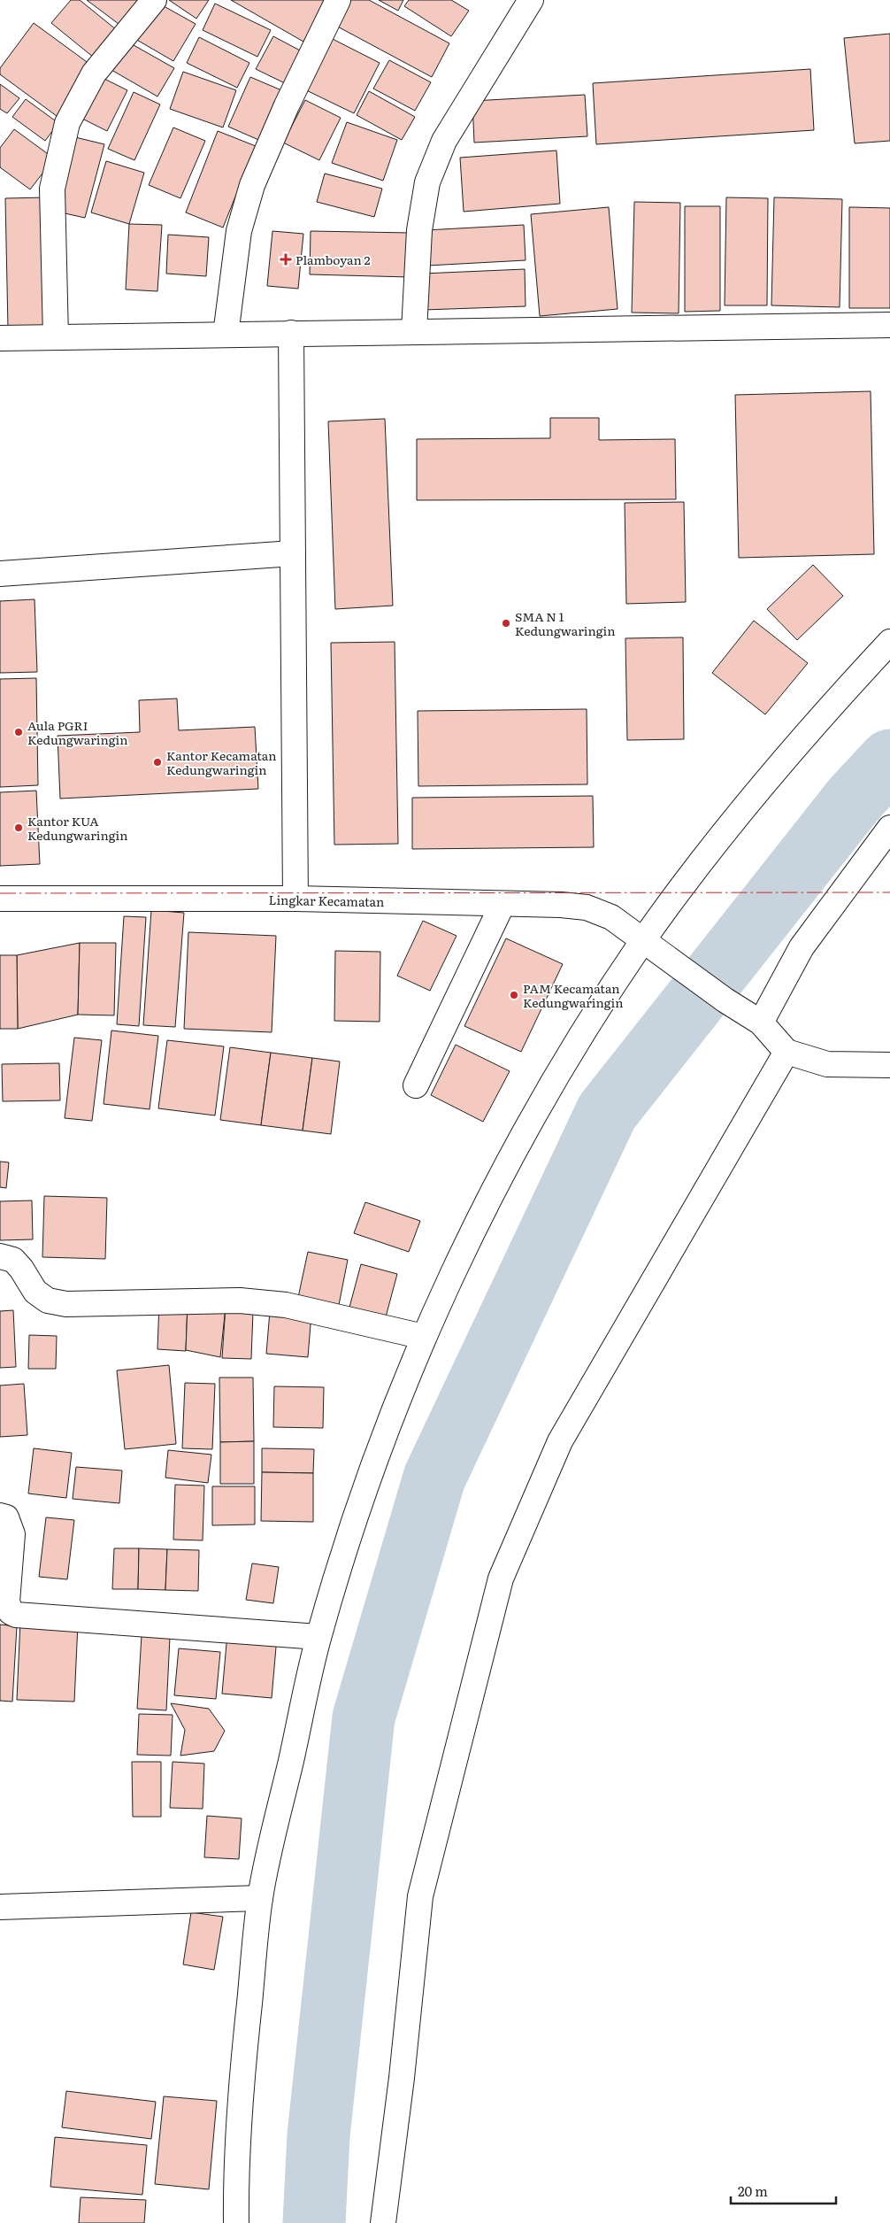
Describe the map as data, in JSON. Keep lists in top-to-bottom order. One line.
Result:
{"streets":{"street":["Lingkar Kecamatan"]},"places":{"health":["Plamboyan 2"],"other":["SMA N 1 Kedungwaringin","Aula PGRI Kedungwaringin","Kantor Kecamatan Kedungwaringin","Kantor KUA Kedungwaringin","PAM Kecamatan Kedungwaringin"]},"scale_bar":"20 m"}
